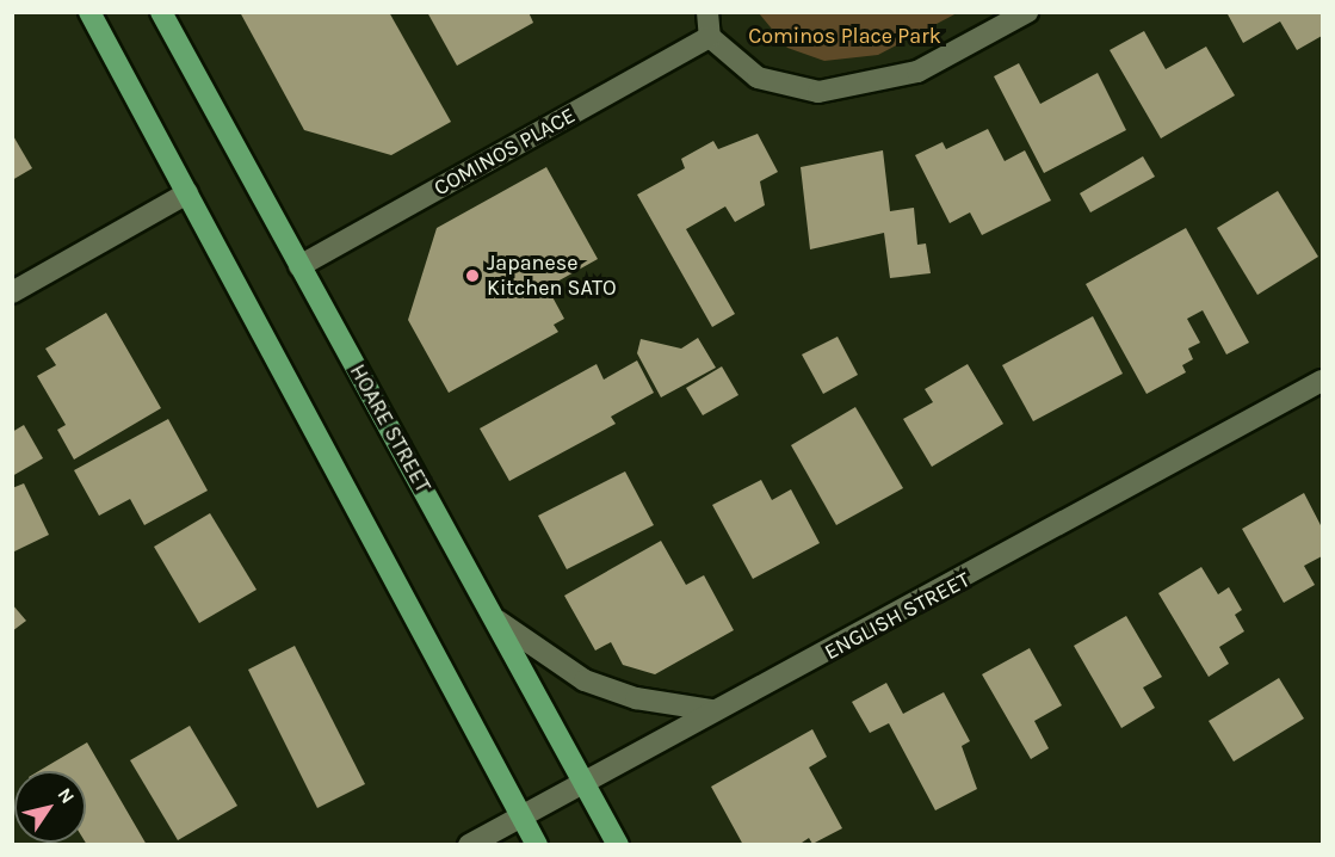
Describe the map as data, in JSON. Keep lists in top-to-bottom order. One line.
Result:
{"streets":{"main road":["HOARE STREET"],"street":["COMINOS PLACE","ENGLISH STREET"]},"crossings":[["COMINOS PLACE","HOARE STREET"],["HOARE STREET","ENGLISH STREET"]],"parks":["Cominos Place Park"],"places":["Japanese Kitchen SATO"],"north":"top right"}
